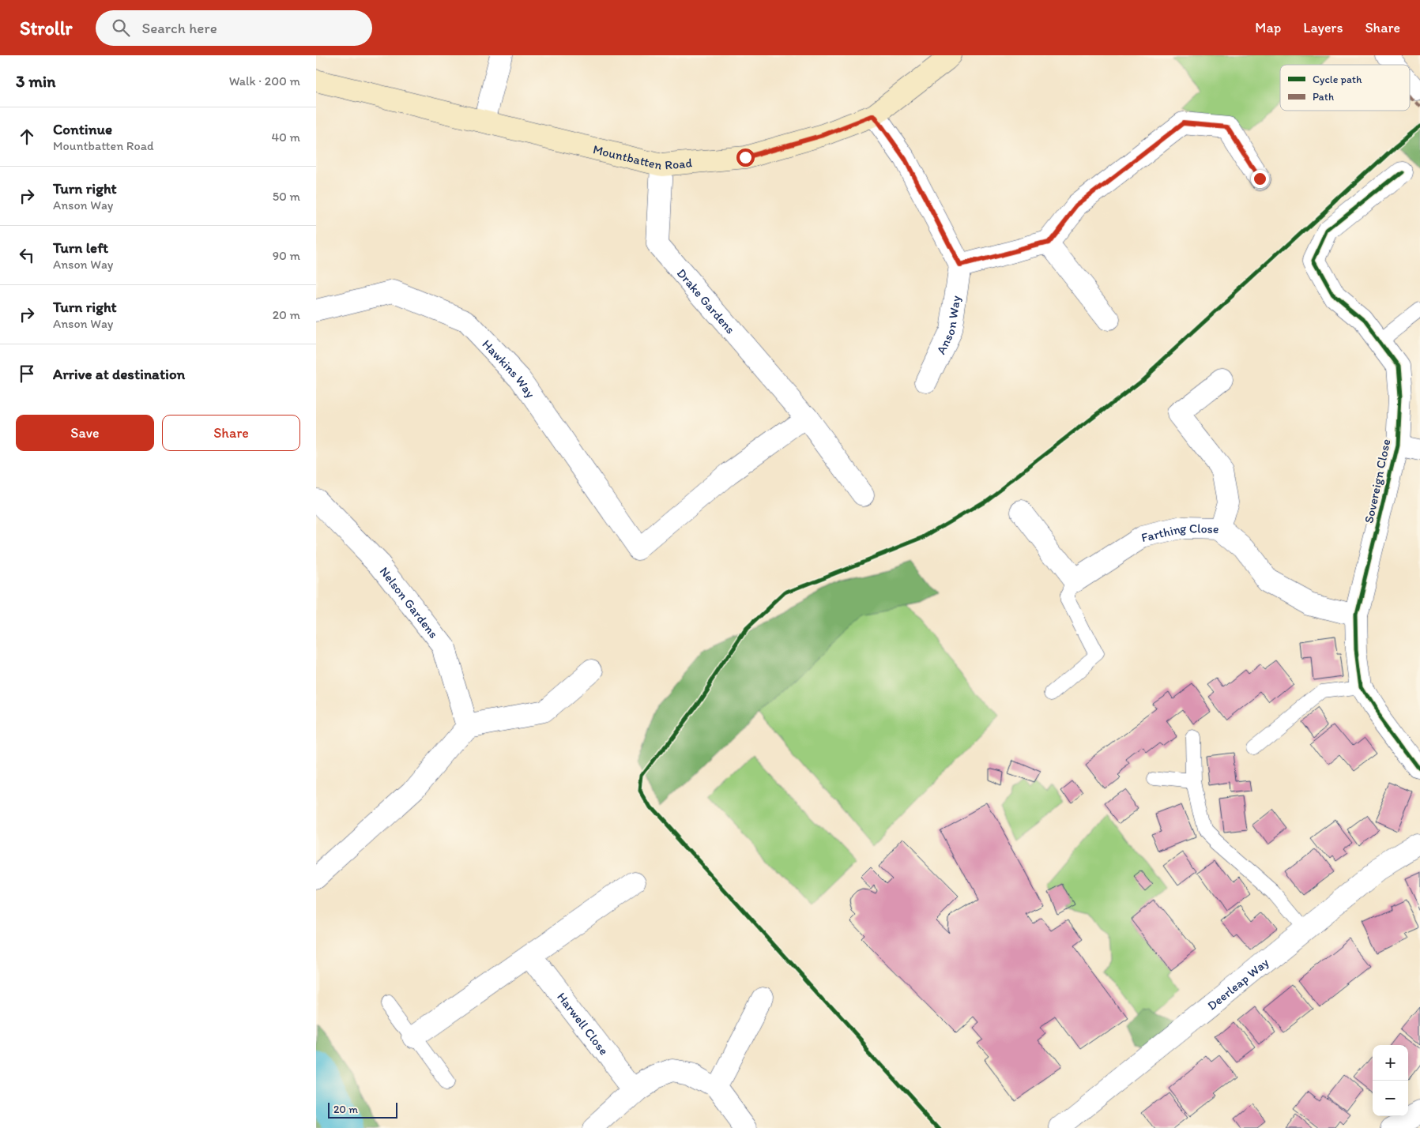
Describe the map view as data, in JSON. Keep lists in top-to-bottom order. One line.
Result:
{"streets":{"street":["Mountbatten Road","Drake Gardens","Anson Way","Hawkins Way","Sovereign Close","Farthing Close","Nelson Gardens","Deerleap Way","Harwell Close"]},"crossings":[["Mountbatten Road","Drake Gardens"],["Drake Gardens","Hawkins Way"],["Sovereign Close","Farthing Close"]],"legend":["Cycle path","Path"],"scale_bar":"20 m","page":{"header":"Strollr","search":"Search here","nav":["Map","Layers","Share"],"heading":["3 min","Walk · 200 m"],"list":[["Continue","Mountbatten Road","40 m"],["Turn right","Anson Way","50 m"],["Turn left","Anson Way","90 m"],["Turn right","Anson Way","20 m"],"Arrive at destination"],"buttons":["Save","Share"],"map_buttons":["+","−"],"scale":"20 m"}}
